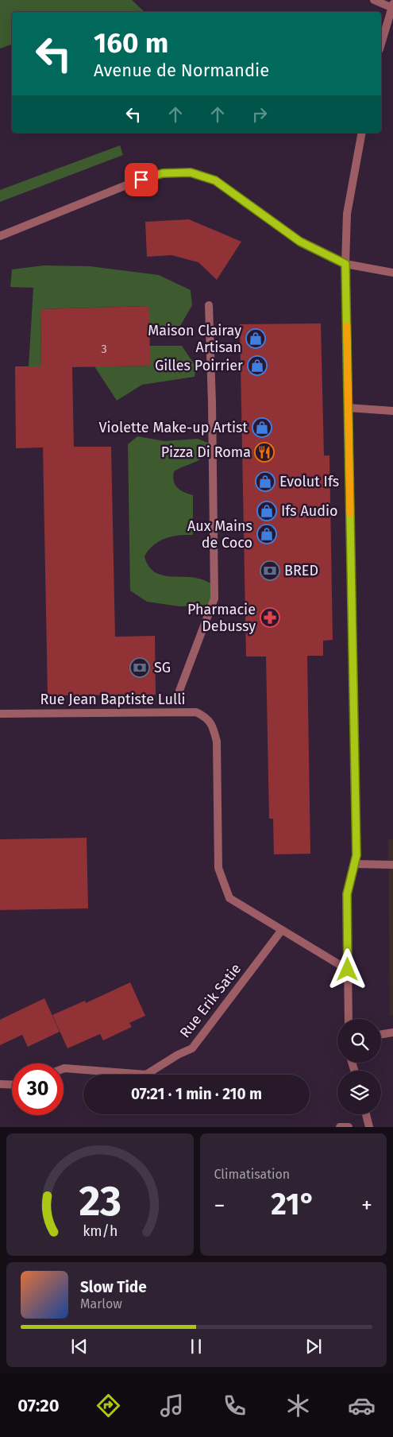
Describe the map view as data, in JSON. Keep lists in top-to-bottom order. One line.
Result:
{"streets":{"street":["Rue Jean Baptiste Lulli","Rue Erik Satie"]},"crossings":[["Rue Jean Baptiste Lulli","Rue Erik Satie"]],"places":{"shop":["Maison Clairay Artisan","Gilles Poirrier","Violette Make-up Artist","Evolut Ifs","Ifs Audio","Aux Mains de Coco"],"restaurant":["Pizza Di Roma"],"bank":["BRED","SG"],"pharmacy":["Pharmacie Debussy"]},"house_numbers":["3"],"page":{"turn":["160 m","Avenue de Normandie"],"limit":"30","trip":"07:21 · 1 min · 210 m","tile":"Climatisation","heat":["−","21°","+"],"song":["Slow Tide","Marlow"],"tabs":"07:20","gauge":["23","km/h"]}}
